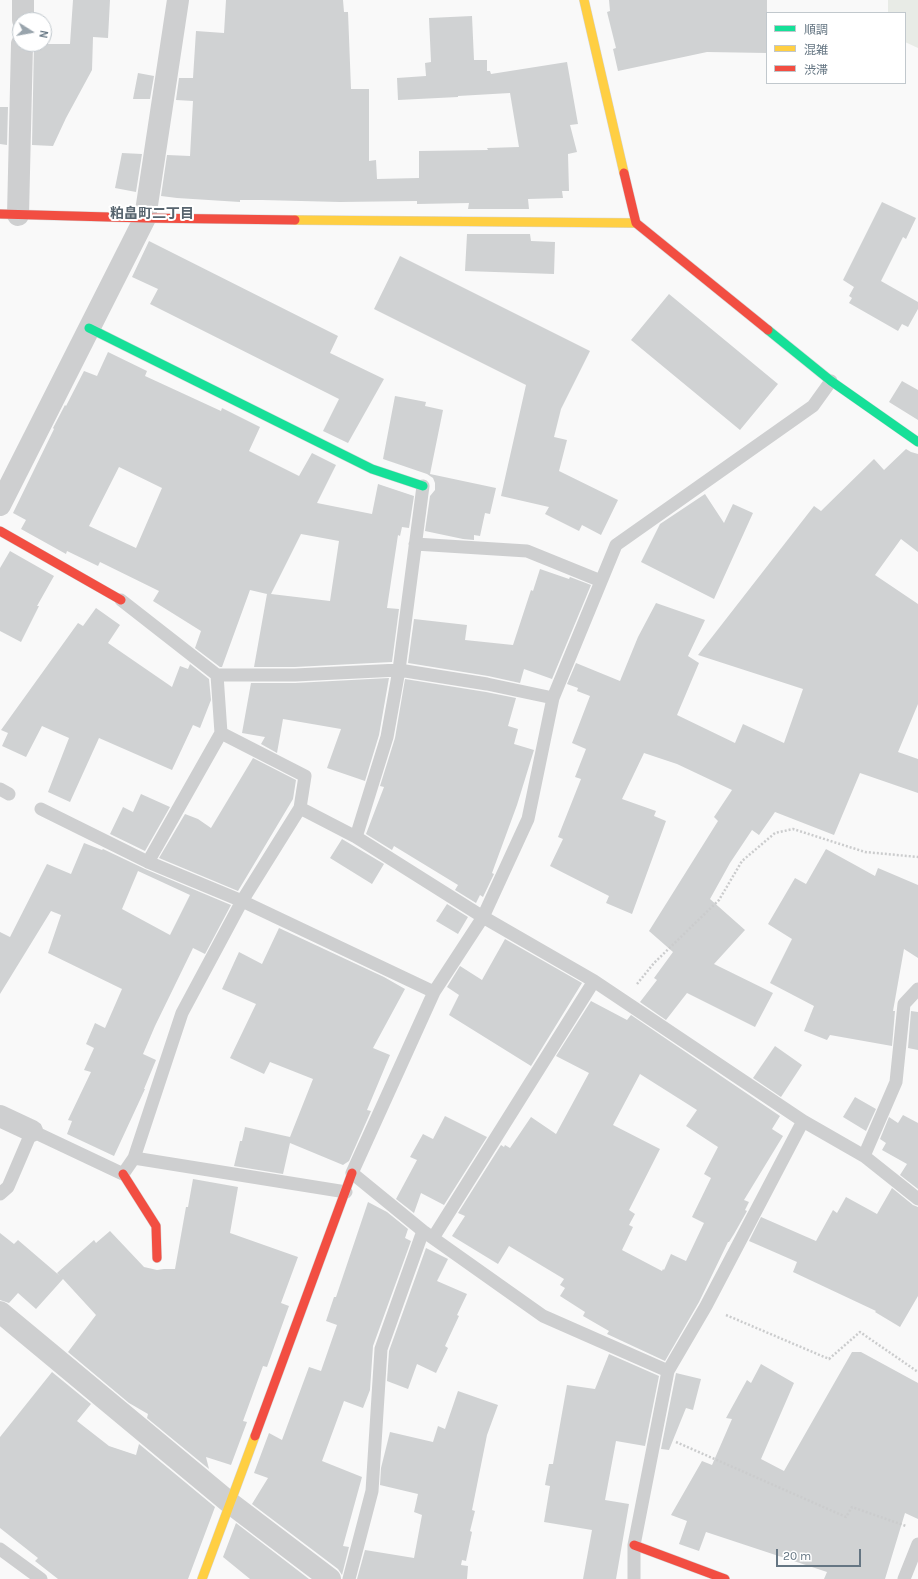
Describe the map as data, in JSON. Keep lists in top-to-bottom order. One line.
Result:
{"districts":["粕畠町二丁目"],"legend":["順調","混雑","渋滞"],"scale_bar":"20 m","north":"right"}
